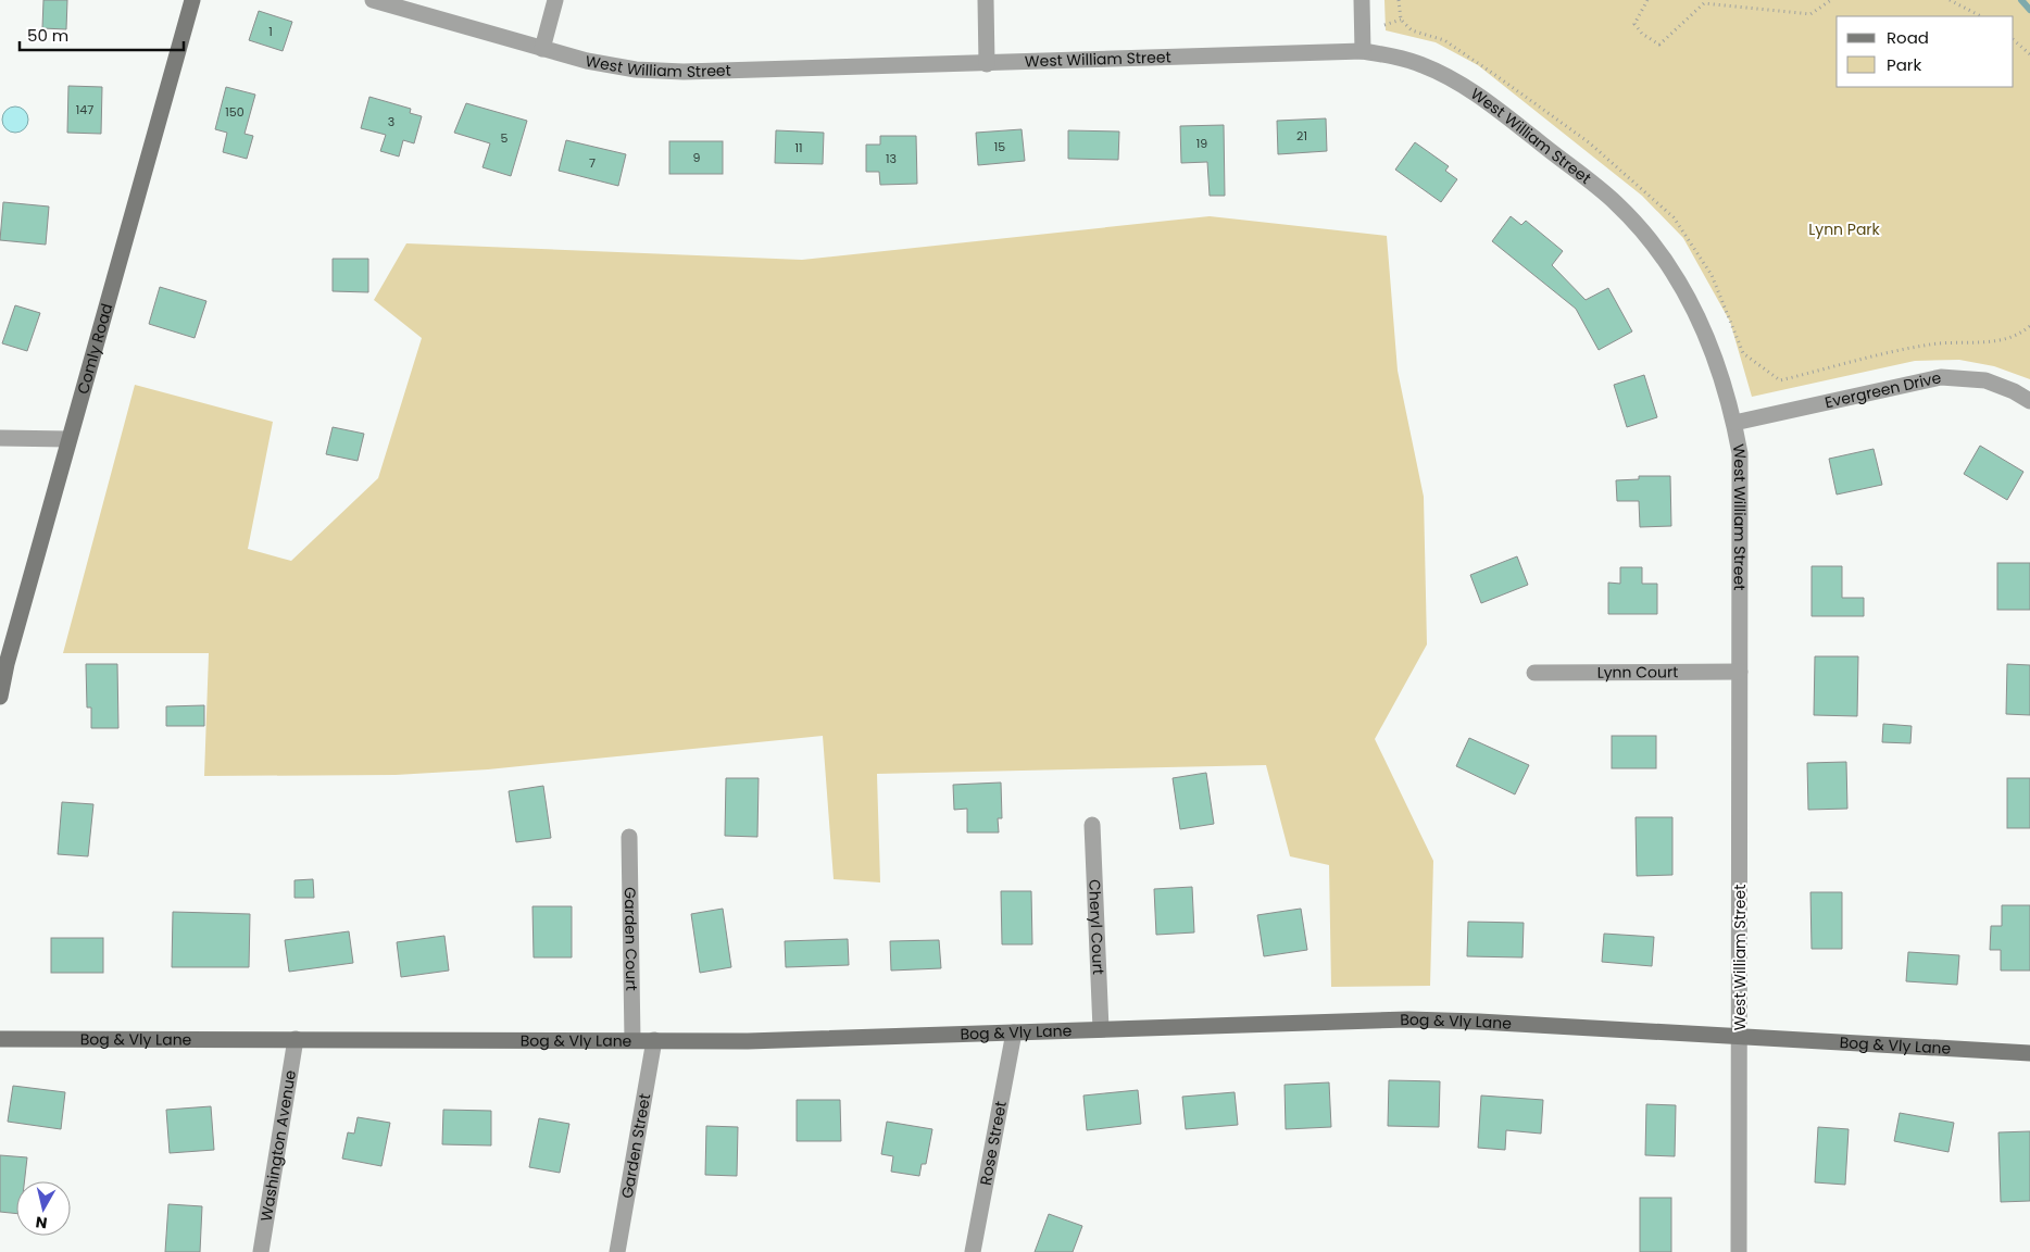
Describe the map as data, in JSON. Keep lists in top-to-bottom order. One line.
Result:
{"streets":{"street":["West William Street","Comly Road","Evergreen Drive","Lynn Court","Cheryl Court","Garden Court","Bog & Vly Lane","Rose Street","Washington Avenue","Garden Street"]},"crossings":[["West William Street","Evergreen Drive"],["West William Street","Lynn Court"],["West William Street","Bog & Vly Lane"],["Cheryl Court","Bog & Vly Lane"],["Garden Court","Bog & Vly Lane"],["Bog & Vly Lane","Rose Street"],["Bog & Vly Lane","Washington Avenue"],["Bog & Vly Lane","Garden Street"]],"parks":["Lynn Park"],"house_numbers":["1","147","150","3","21","5","19","15","11","9","13","7"],"legend":["Road","Park"],"scale_bar":"50 m","north":"bottom"}
